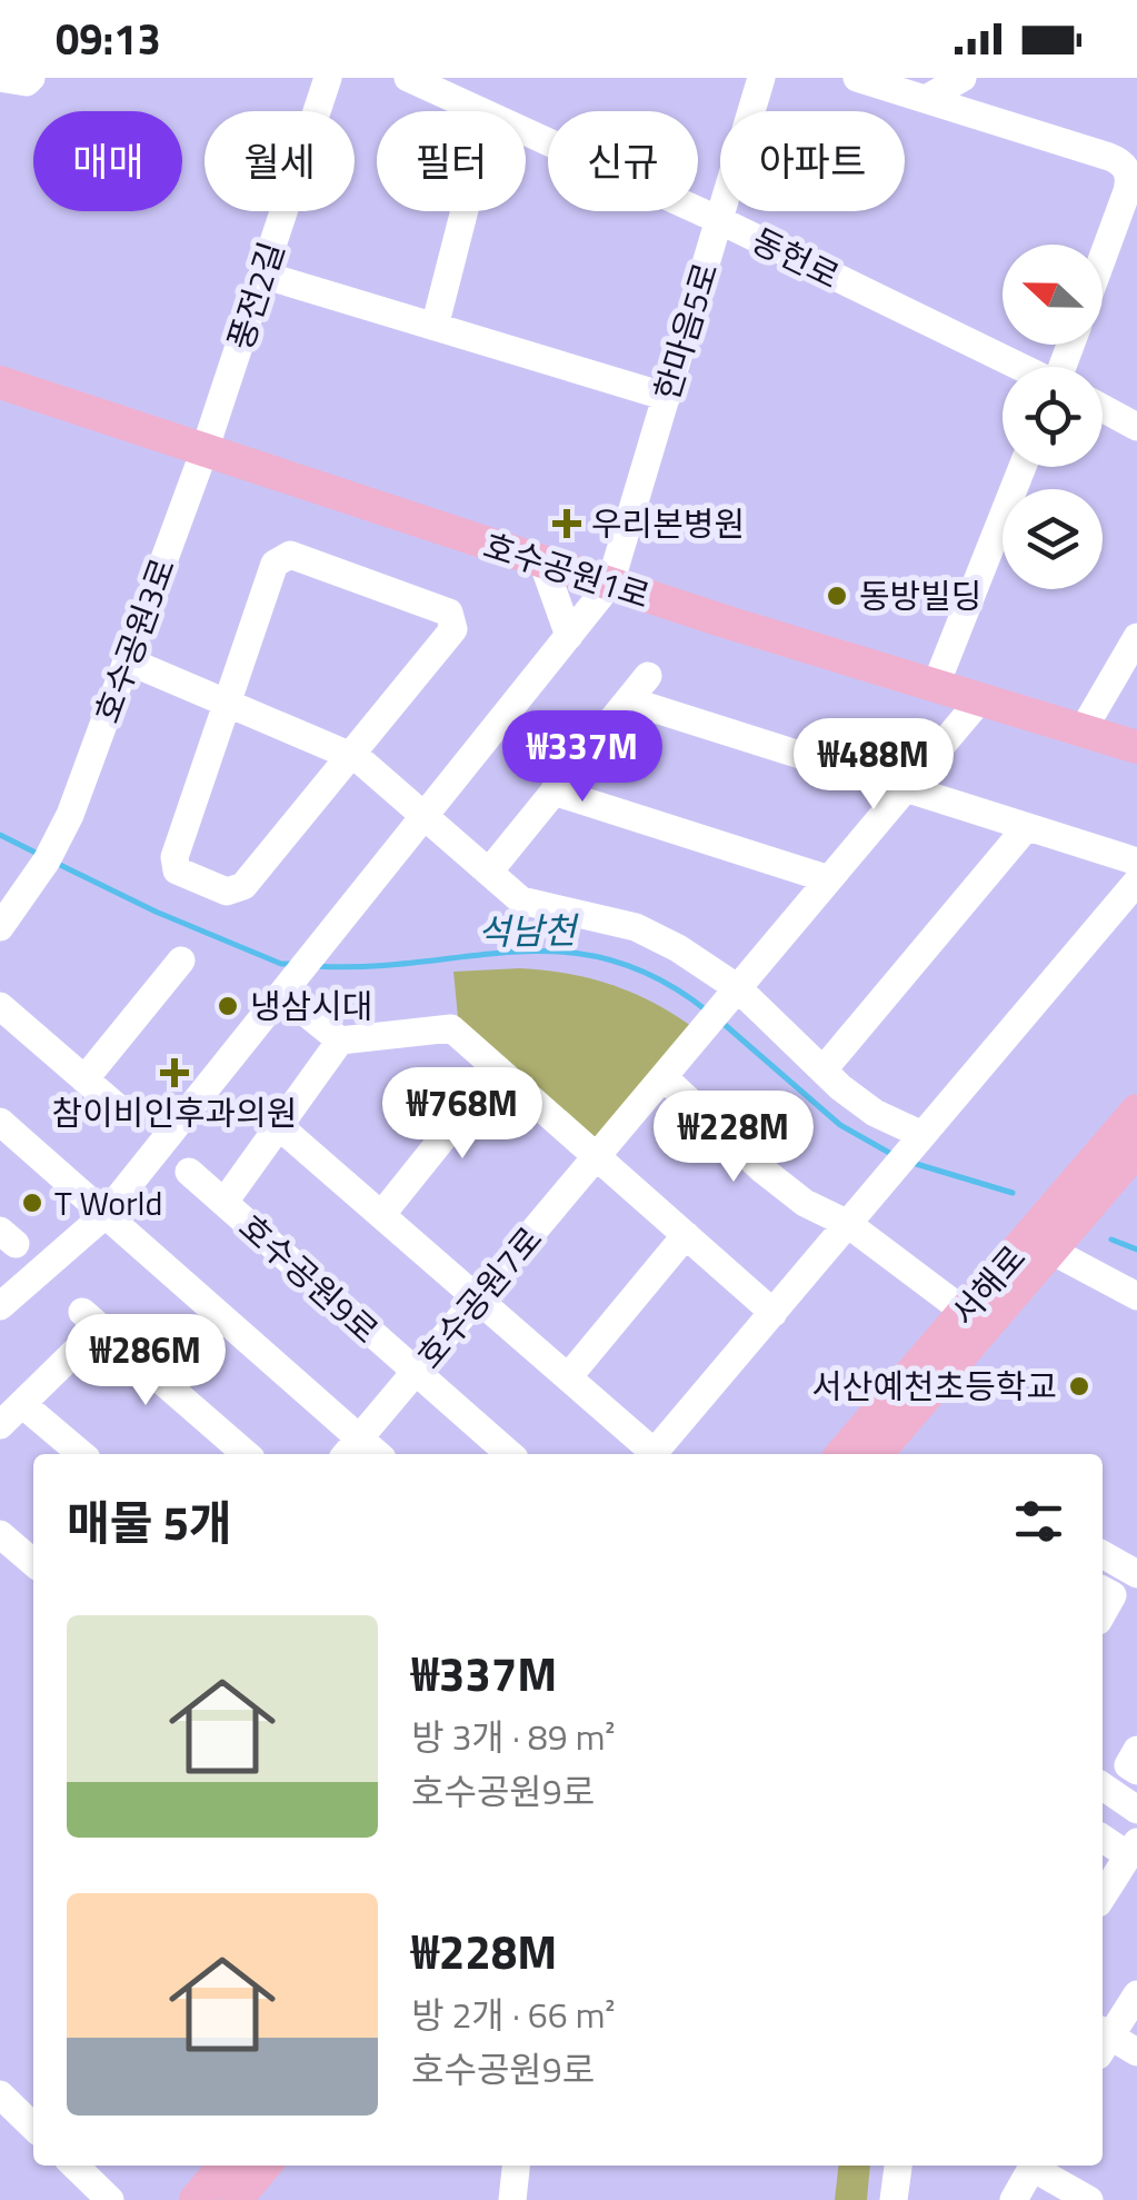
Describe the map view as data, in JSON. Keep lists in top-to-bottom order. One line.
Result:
{"streets":{"main road":["호수공원1로","서해로"],"street":["동헌로","풍전2길","한마음5로","호수공원3로","호수공원9로","호수공원7로"]},"crossings":[["동헌로","한마음5로"],["풍전2길","호수공원1로"],["풍전2길","호수공원3로"],["한마음5로","호수공원1로"],["호수공원1로","호수공원3로"],["호수공원9로","호수공원7로"]],"water":["석남천"],"places":{"health":["우리본병원","참이비인후과의원"],"other":["동방빌딩","냉삼시대","T World","서산예천초등학교"]},"north":"left","page":{"status":"09:13","chip":["매매","월세","필터","신규","아파트"],"price":["₩337M","₩488M","₩768M","₩228M","₩286M"],"heading":"매물 5개","list":[{"name":"₩337M","note":"방 3개 · 89 m² · 호수공원9로"},{"name":"₩228M","note":"방 2개 · 66 m² · 호수공원9로"}]}}
